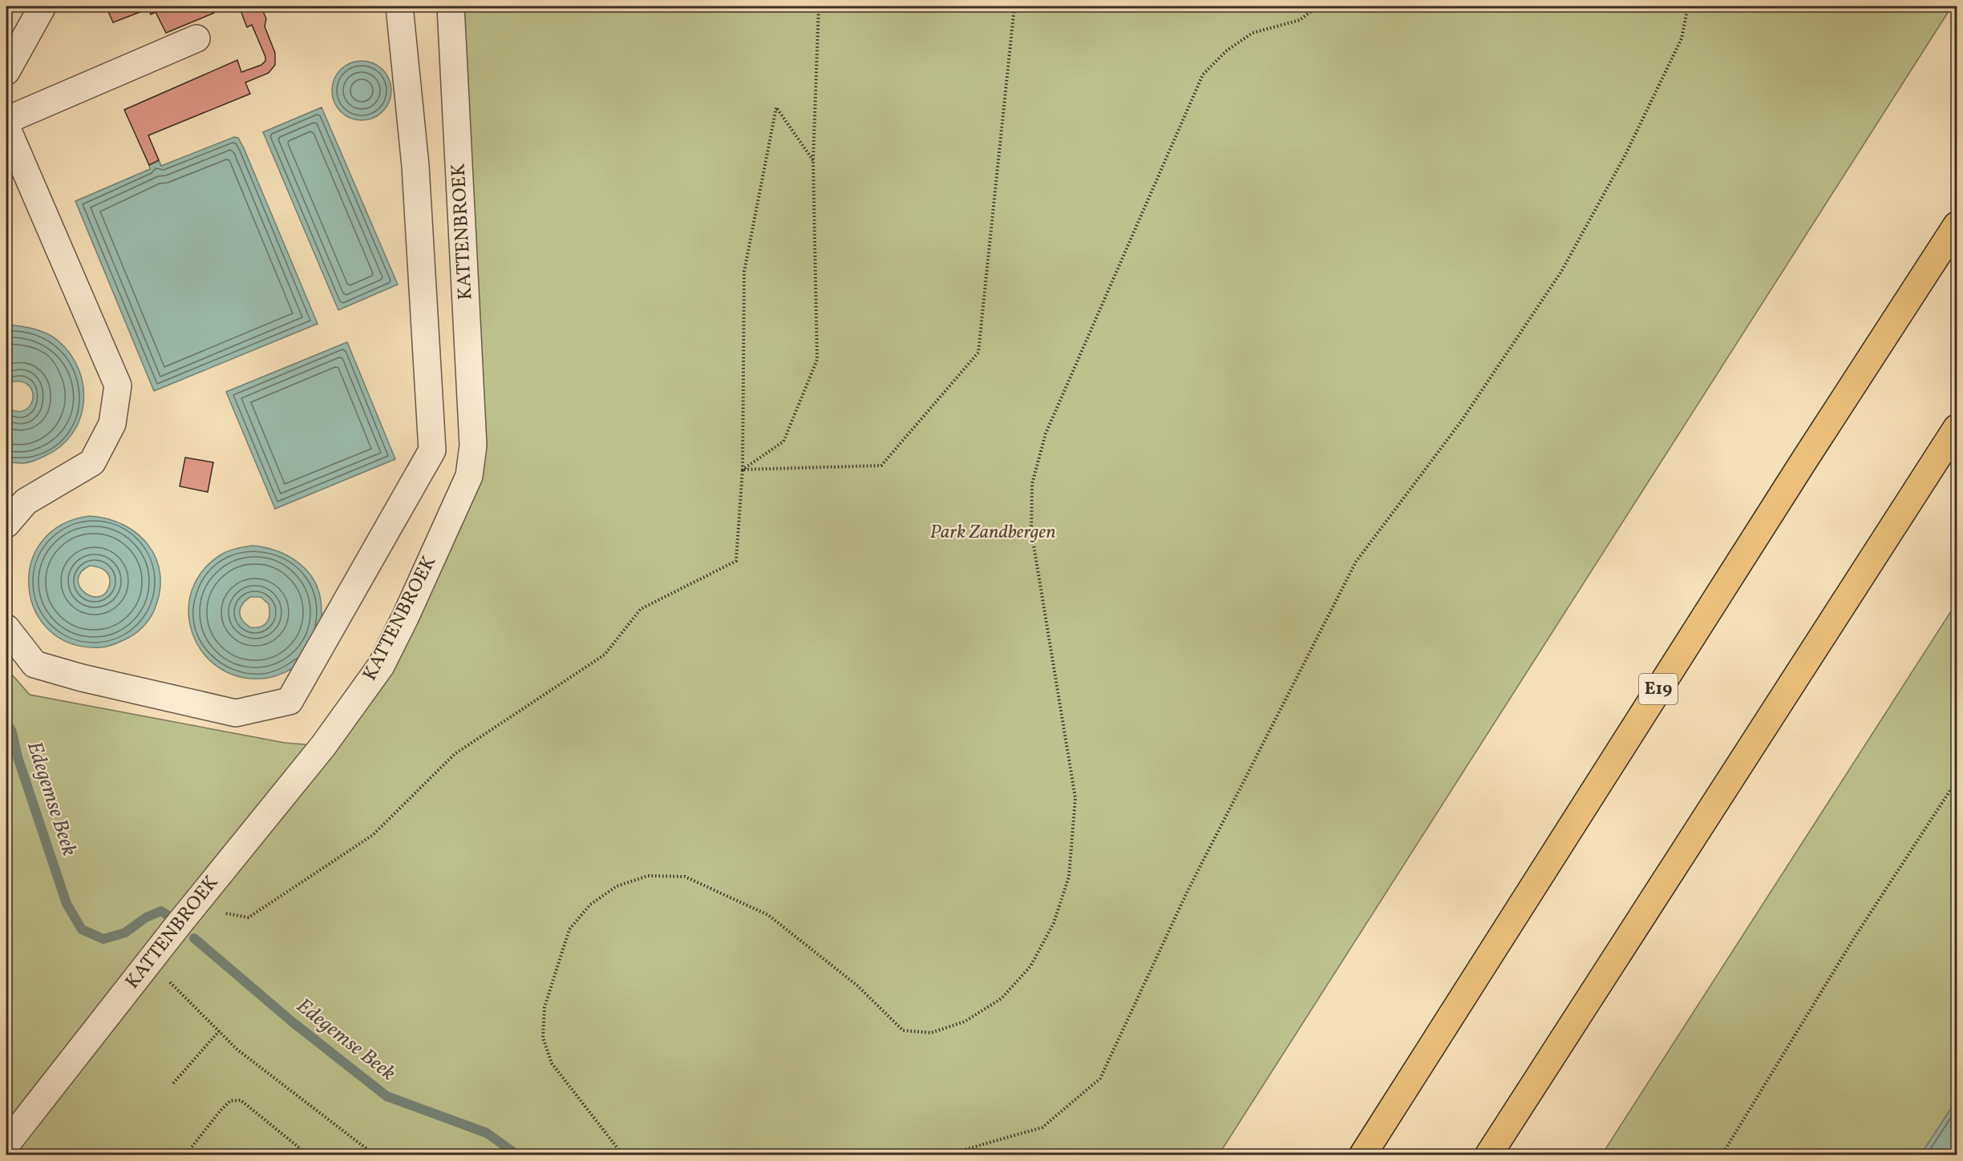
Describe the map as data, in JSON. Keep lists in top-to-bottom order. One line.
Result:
{"streets":{"highway":["E19"],"street":["KATTENBROEK"]},"water":["Edegemse Beek"],"parks":["Park Zandbergen"]}
